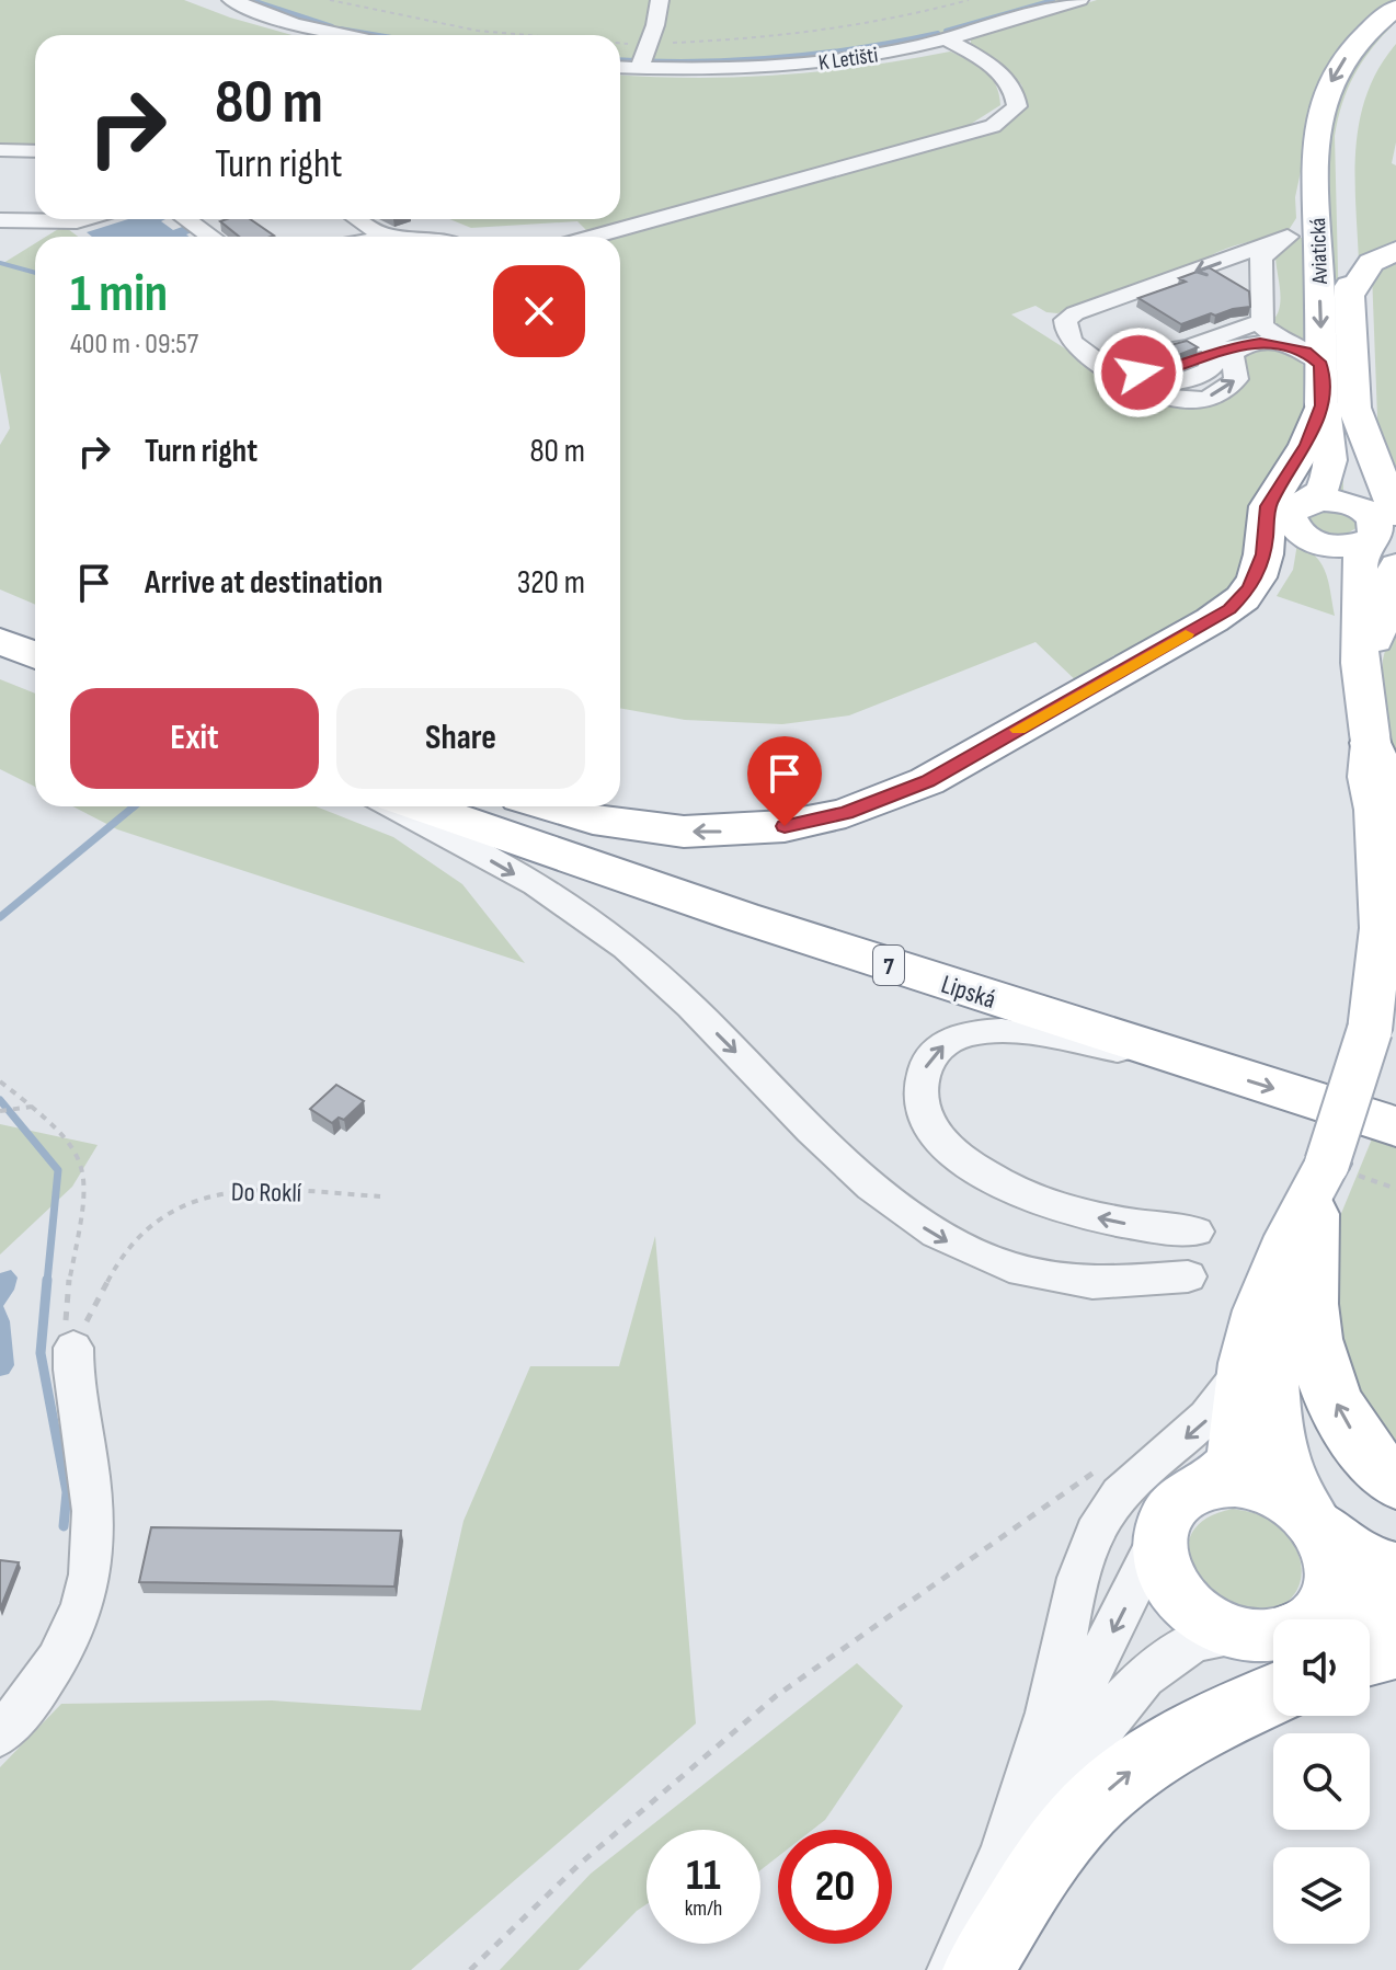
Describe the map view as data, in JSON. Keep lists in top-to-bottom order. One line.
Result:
{"streets":{"highway":["7","Lipská"],"main road":["Aviatická"],"street":["K Letišti"],"path":["Do Roklí"]},"page":{"turn":["80 m","Turn right"],"heading":["1 min","400 m · 09:57"],"list":[{"name":"Turn right","value":"80 m"},{"name":"Arrive at destination","value":"320 m"}],"buttons":["Exit","Share"],"speed":"11 km/h","limit":"20"}}
